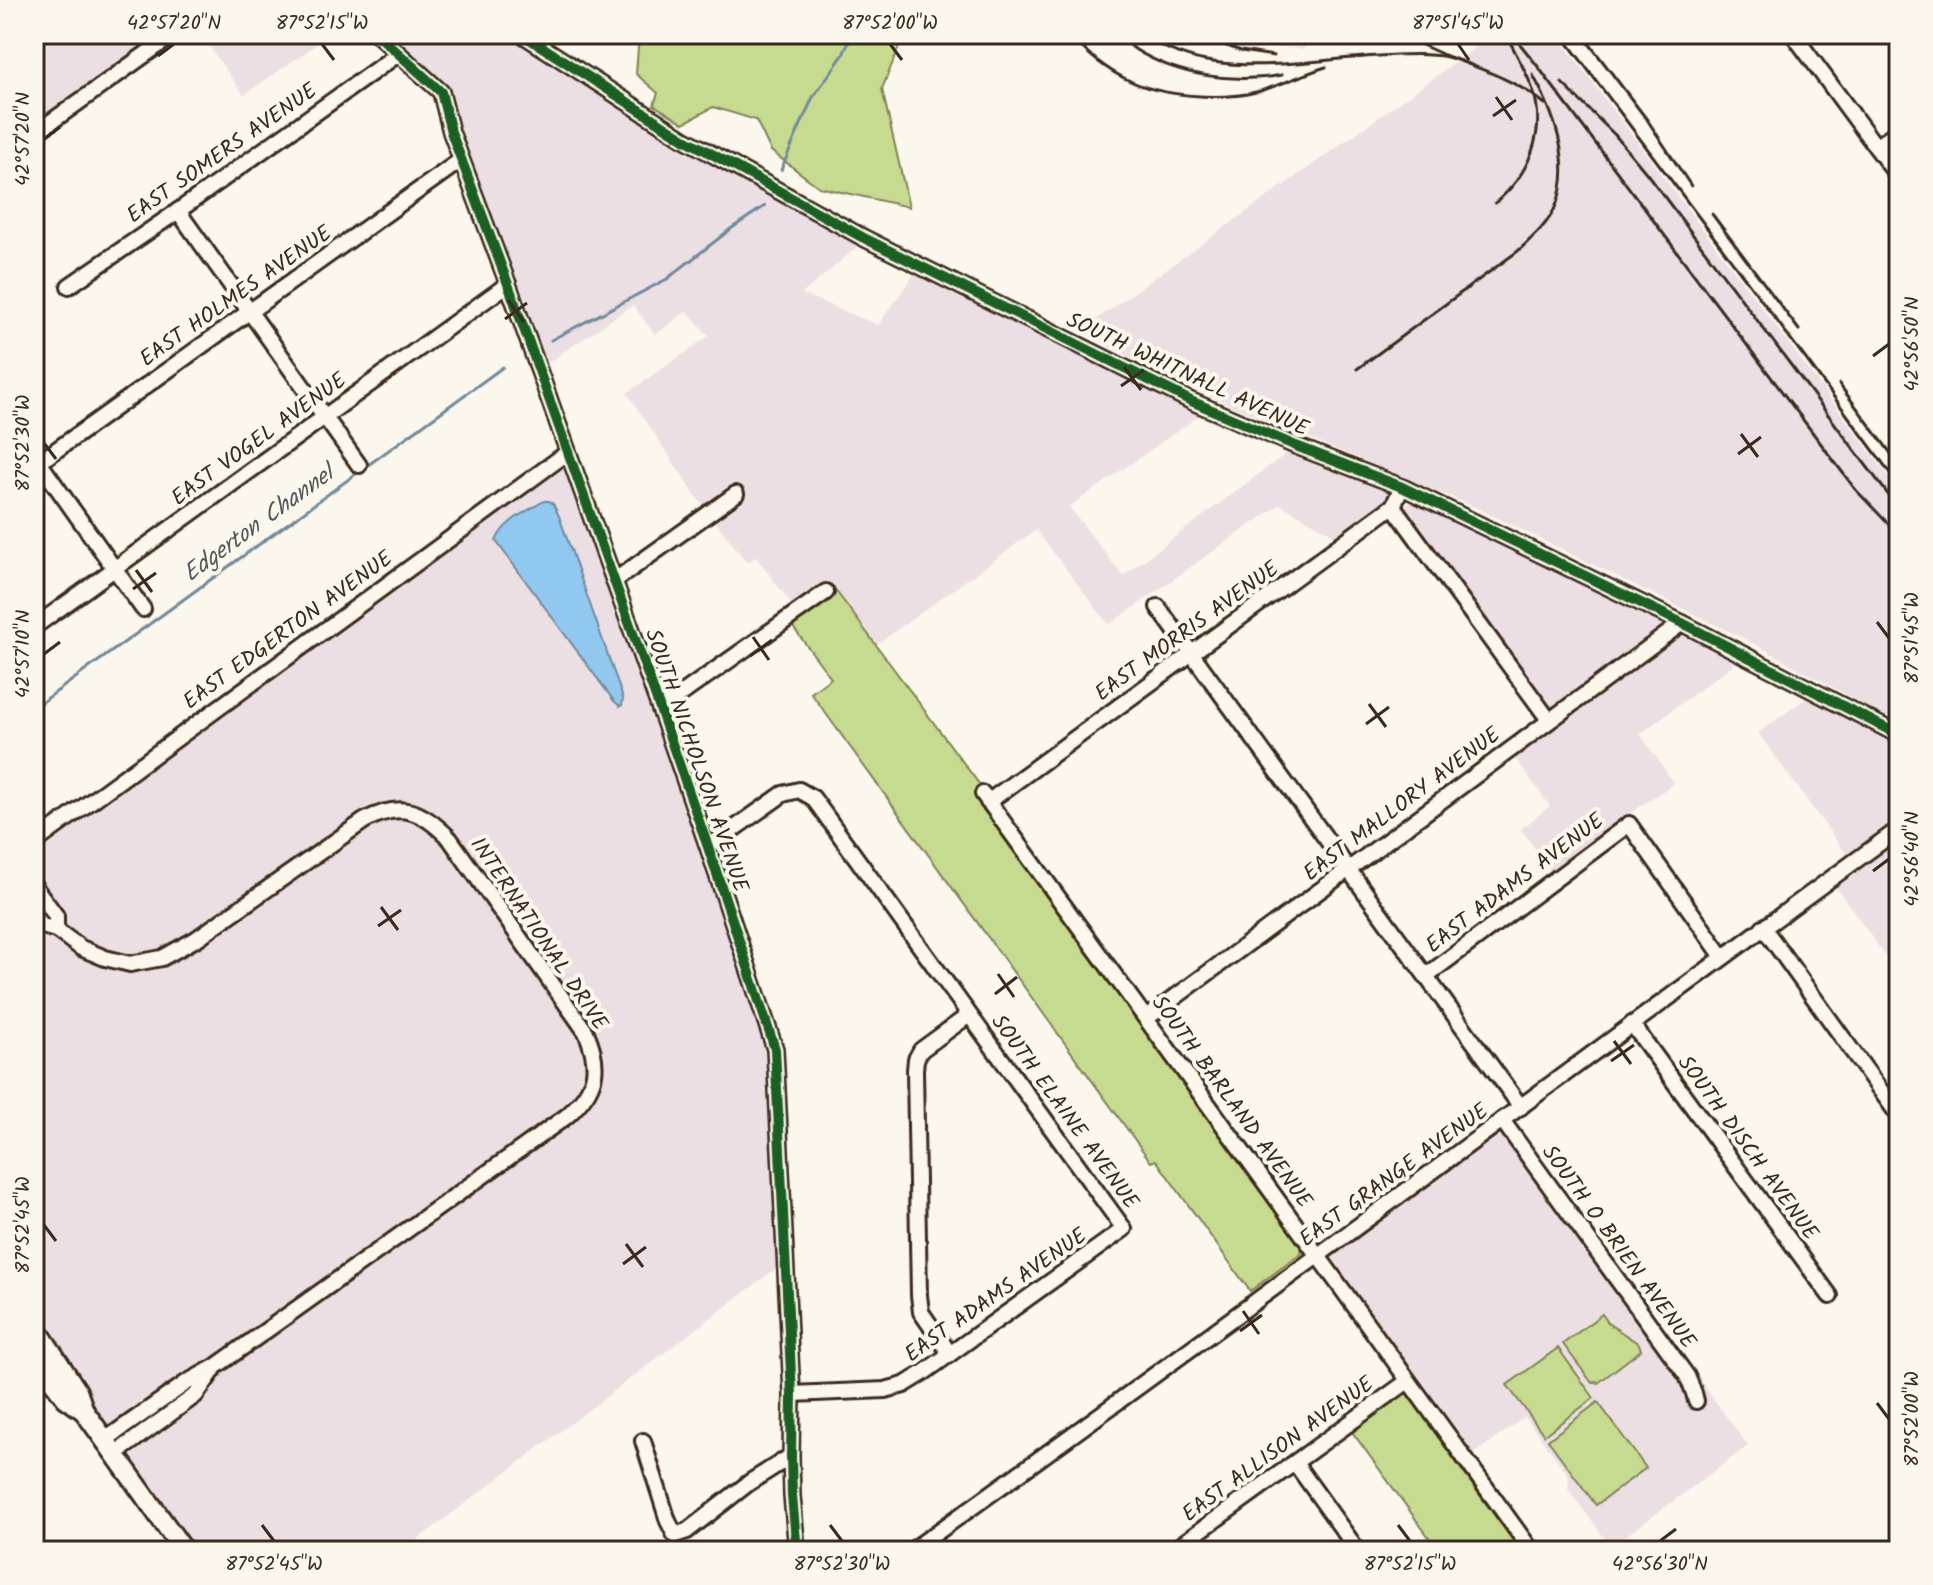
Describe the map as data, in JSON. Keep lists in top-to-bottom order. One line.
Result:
{"streets":{"street":["EAST SOMERS AVENUE","EAST HOLMES AVENUE","SOUTH WHITNALL AVENUE","EAST VOGEL AVENUE","EAST EDGERTON AVENUE","EAST MORRIS AVENUE","SOUTH NICHOLSON AVENUE","EAST MALLORY AVENUE","EAST ADAMS AVENUE","INTERNATIONAL DRIVE","SOUTH BARLAND AVENUE","SOUTH ELAINE AVENUE","SOUTH DISCH AVENUE","EAST GRANGE AVENUE","SOUTH O BRIEN AVENUE","EAST ALLISON AVENUE"]},"crossings":[["EAST SOMERS AVENUE","SOUTH NICHOLSON AVENUE"],["EAST HOLMES AVENUE","SOUTH NICHOLSON AVENUE"],["SOUTH WHITNALL AVENUE","EAST MORRIS AVENUE"],["SOUTH WHITNALL AVENUE","EAST MALLORY AVENUE"],["EAST VOGEL AVENUE","SOUTH NICHOLSON AVENUE"],["EAST EDGERTON AVENUE","SOUTH NICHOLSON AVENUE"],["EAST MORRIS AVENUE","SOUTH BARLAND AVENUE"],["SOUTH NICHOLSON AVENUE","EAST ADAMS AVENUE"],["SOUTH NICHOLSON AVENUE","SOUTH ELAINE AVENUE"],["EAST MALLORY AVENUE","SOUTH BARLAND AVENUE"],["EAST ADAMS AVENUE","SOUTH ELAINE AVENUE"],["EAST ADAMS AVENUE","EAST GRANGE AVENUE"],["SOUTH BARLAND AVENUE","EAST GRANGE AVENUE"],["SOUTH BARLAND AVENUE","EAST ALLISON AVENUE"],["SOUTH DISCH AVENUE","EAST GRANGE AVENUE"],["EAST GRANGE AVENUE","SOUTH O BRIEN AVENUE"]],"water":["Edgerton Channel"],"coordinates":["42°57'20\"N","87°52'15\"W","87°52'00\"W","87°51'45\"W","42°56'50\"N","87°52'30\"W","42°57'10\"N","42°56'40\"N","87°52'45\"W","42°56'30\"N"]}
